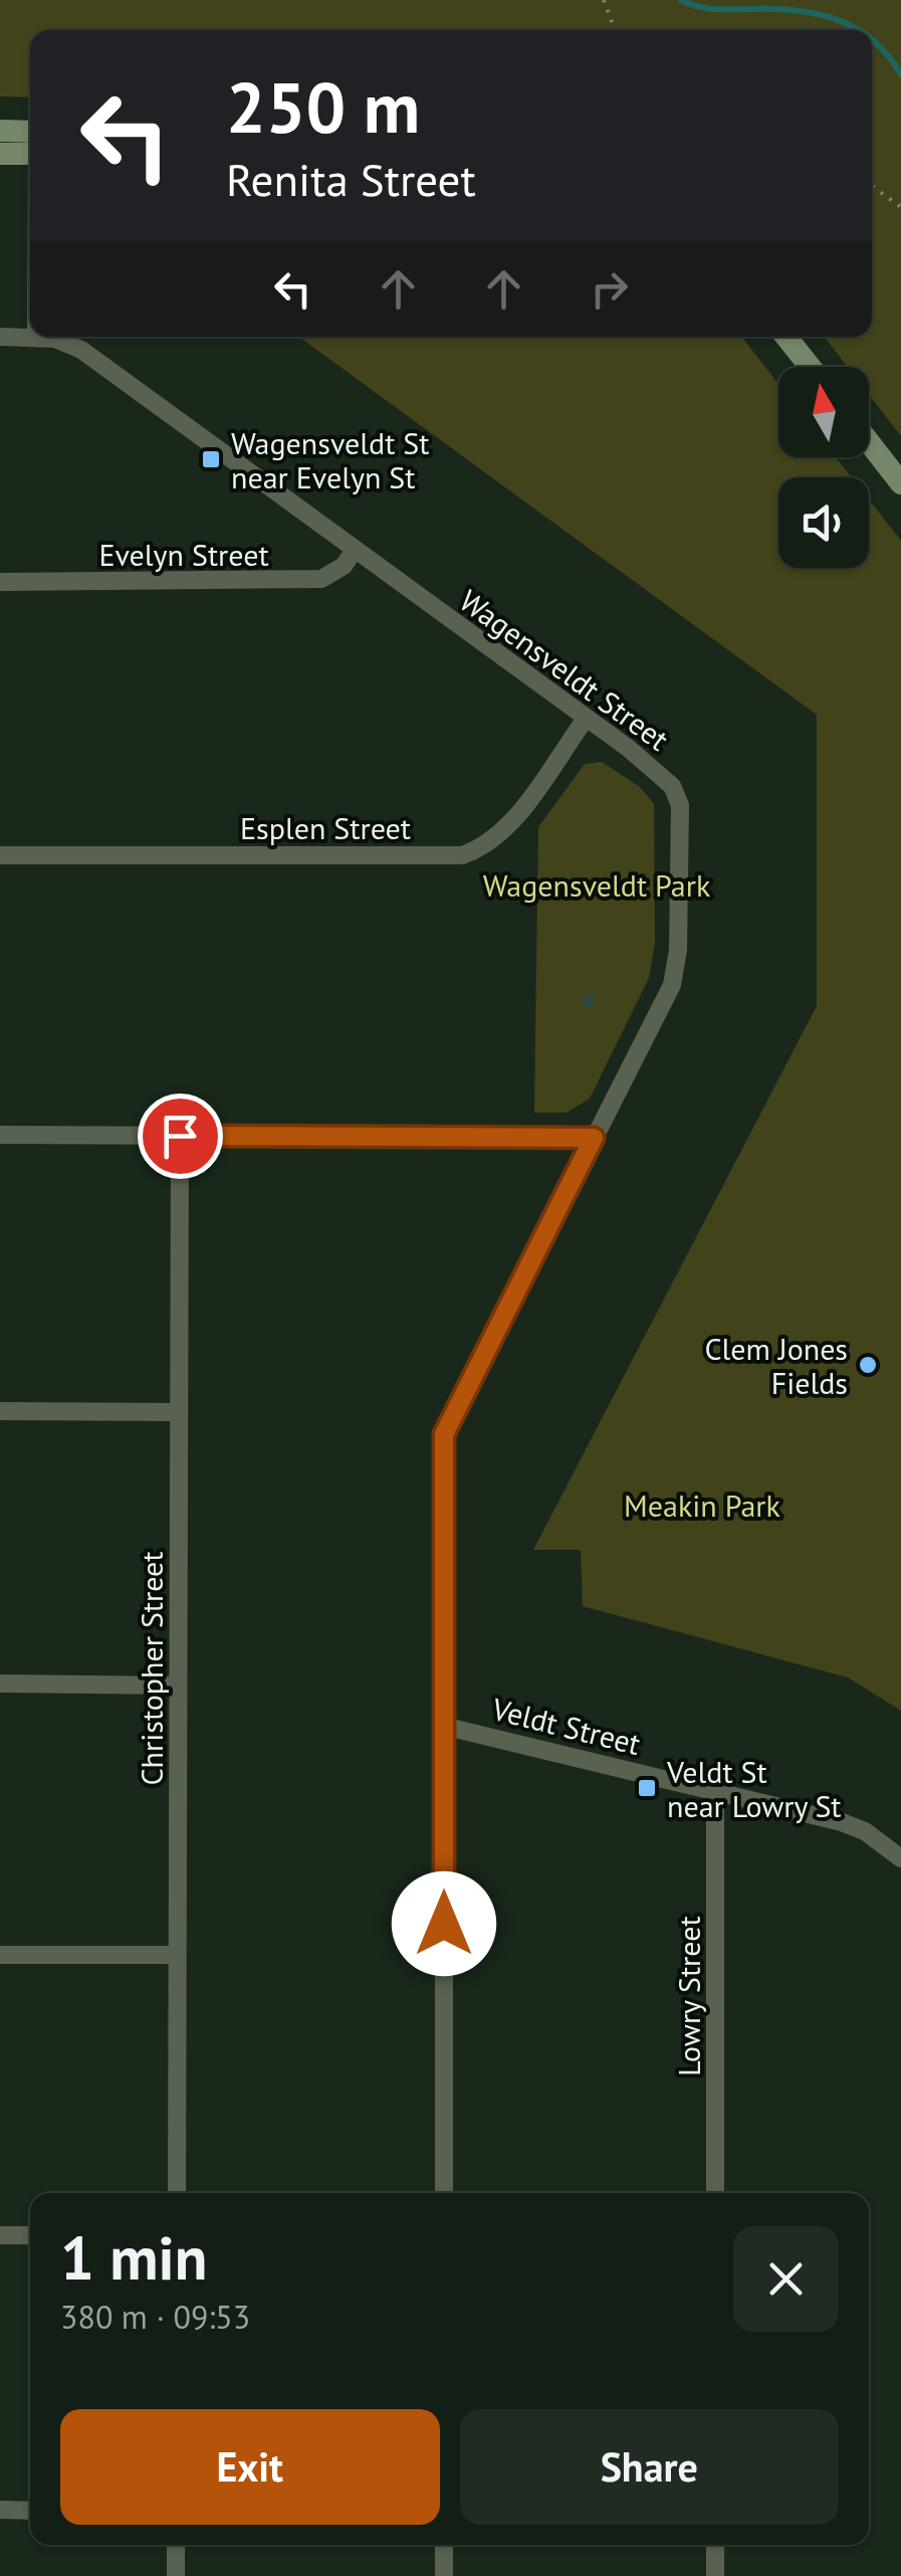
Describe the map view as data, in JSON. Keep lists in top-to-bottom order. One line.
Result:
{"streets":{"street":["Evelyn Street","Wagensveldt Street","Esplen Street","Christopher Street","Veldt Street","Lowry Street"]},"crossings":[["Evelyn Street","Wagensveldt Street"],["Wagensveldt Street","Esplen Street"],["Wagensveldt Street","Veldt Street"],["Veldt Street","Lowry Street"]],"parks":["Wagensveldt Park","Meakin Park"],"places":{"transit":["Wagensveldt St near Evelyn St","Veldt St near Lowry St"],"other":["Clem Jones Fields"]},"north":"top","page":{"turn":["250 m","Renita Street"],"heading":["1 min","380 m · 09:53"],"buttons":["Exit","Share"]}}
